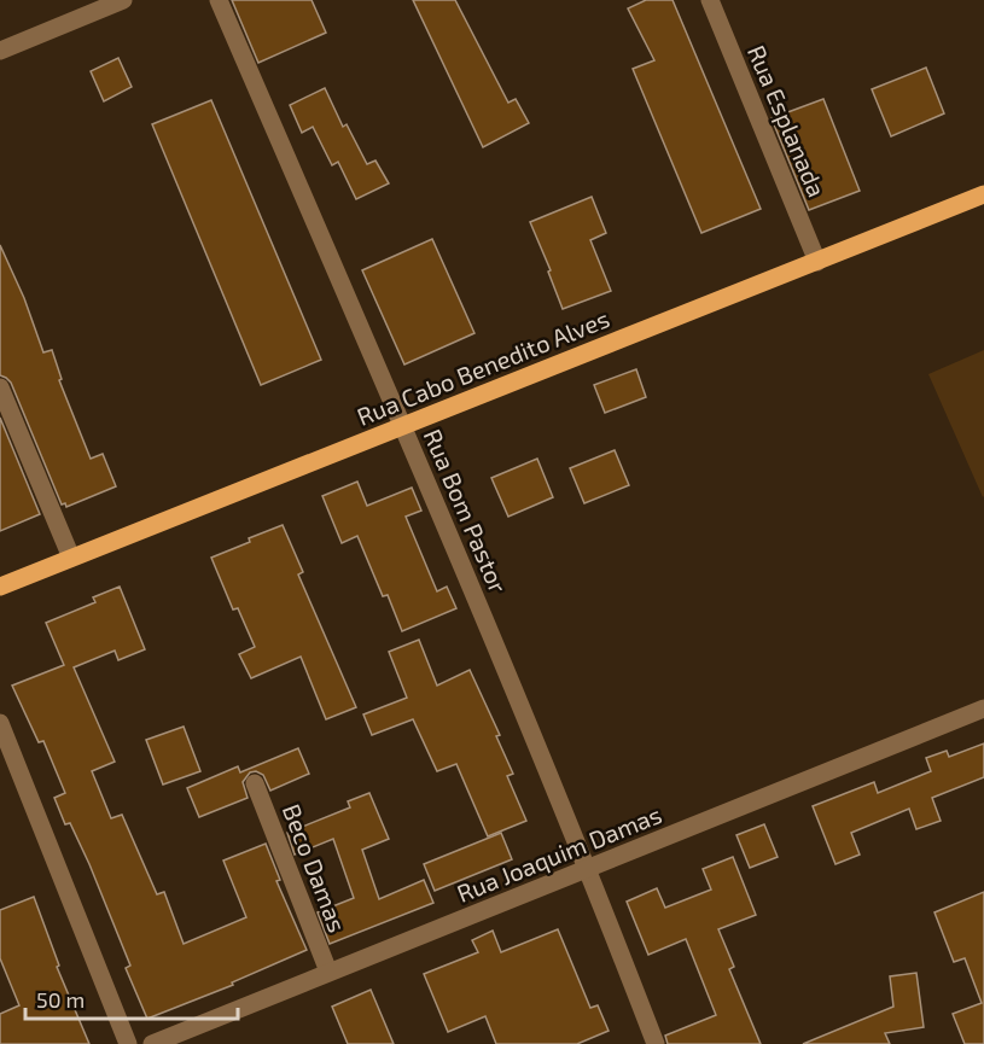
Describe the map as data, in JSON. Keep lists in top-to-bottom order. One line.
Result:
{"streets":{"main road":["Rua Cabo Benedito Alves"],"street":["Rua Esplanada","Rua Bom Pastor","Rua Joaquim Damas","Beco Damas"]},"crossings":[["Rua Esplanada","Rua Cabo Benedito Alves"],["Rua Cabo Benedito Alves","Rua Bom Pastor"],["Rua Bom Pastor","Rua Joaquim Damas"],["Rua Joaquim Damas","Beco Damas"]],"scale_bar":"50 m"}
